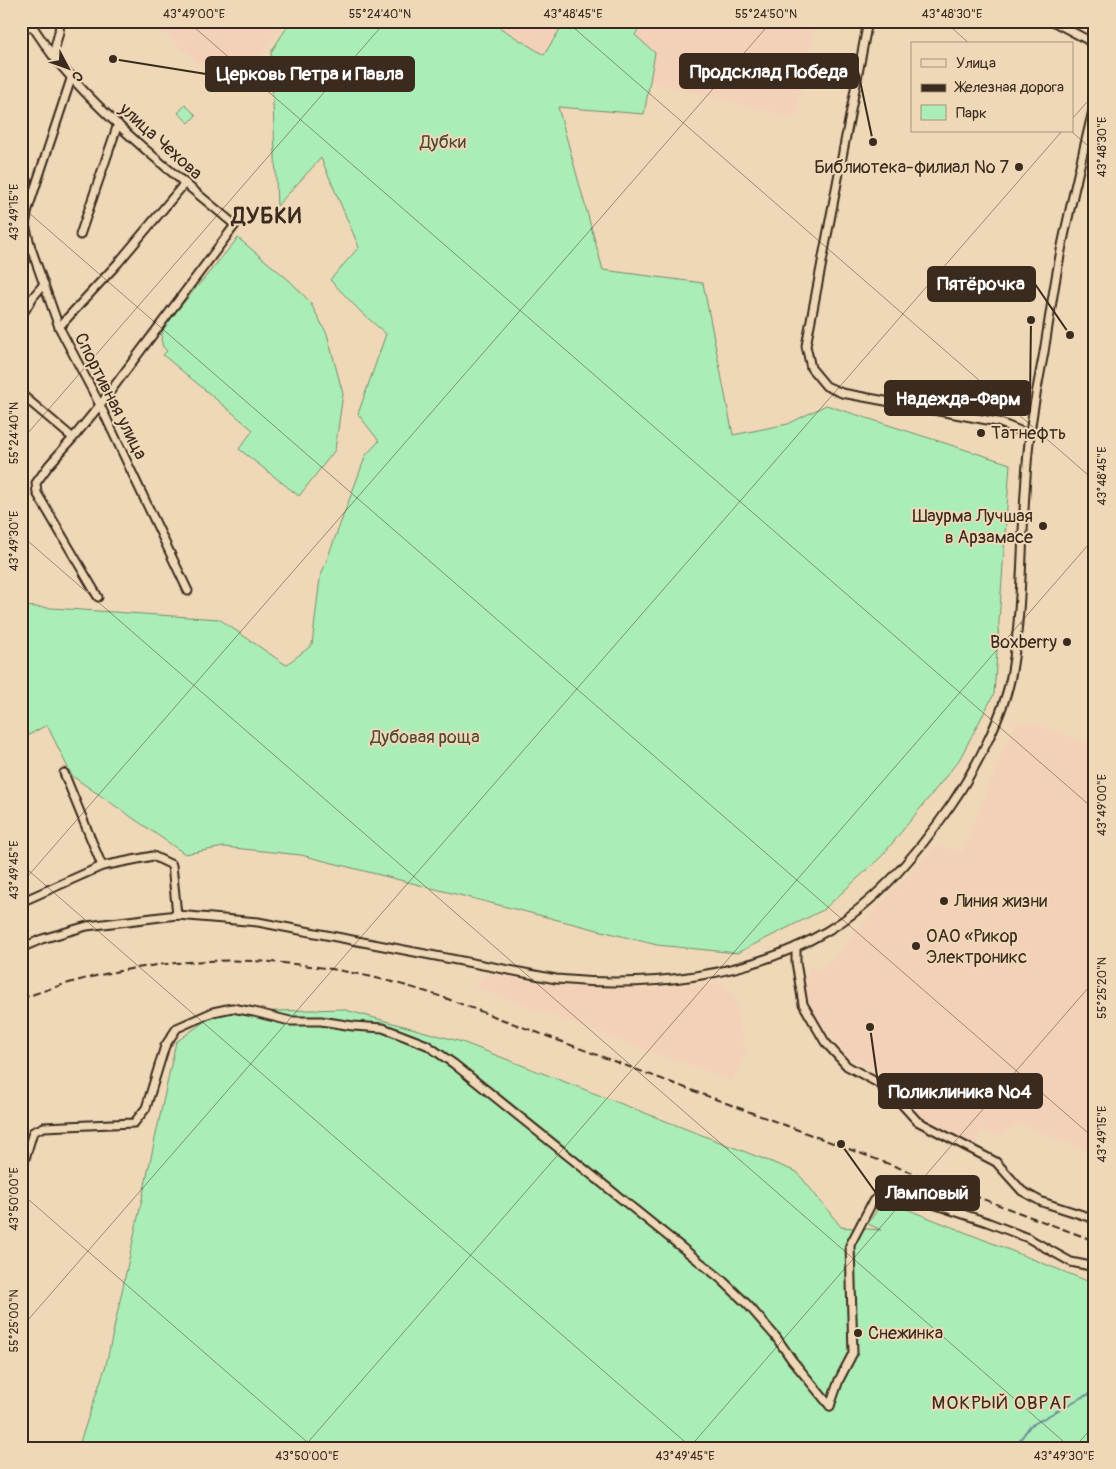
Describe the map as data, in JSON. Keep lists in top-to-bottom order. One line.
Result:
{"streets":{"street":["улица Чехова","Спортивная улица"]},"crossings":[["улица Чехова","Спортивная улица"]],"districts":["ДУБКИ","МОКРЫЙ ОВРАГ"],"parks":["Дубки","Дубовая роща"],"places":["Церковь Петра и Павла","Продсклад Победа","Библиотека-филиал № 7","Надежда-Фарм","Пятёрочка","Татнефть","Шаурма Лучшая в Арзамасе","Boxberry","Линия жизни","ОАО «Рикор Электроникс","Поликлиника №4","Ламповый","Снежинка"],"legend":["Улица","Железная дорога","Парк"],"north":"bottom right","coordinates":["43°49'00\"E","55°24'40\"N","43°48'45\"E","55°24'50\"N","43°48'30\"E","43°49'15\"E","43°49'30\"E","43°49'45\"E","55°25'20\"N","43°50'00\"E","55°25'00\"N"]}
